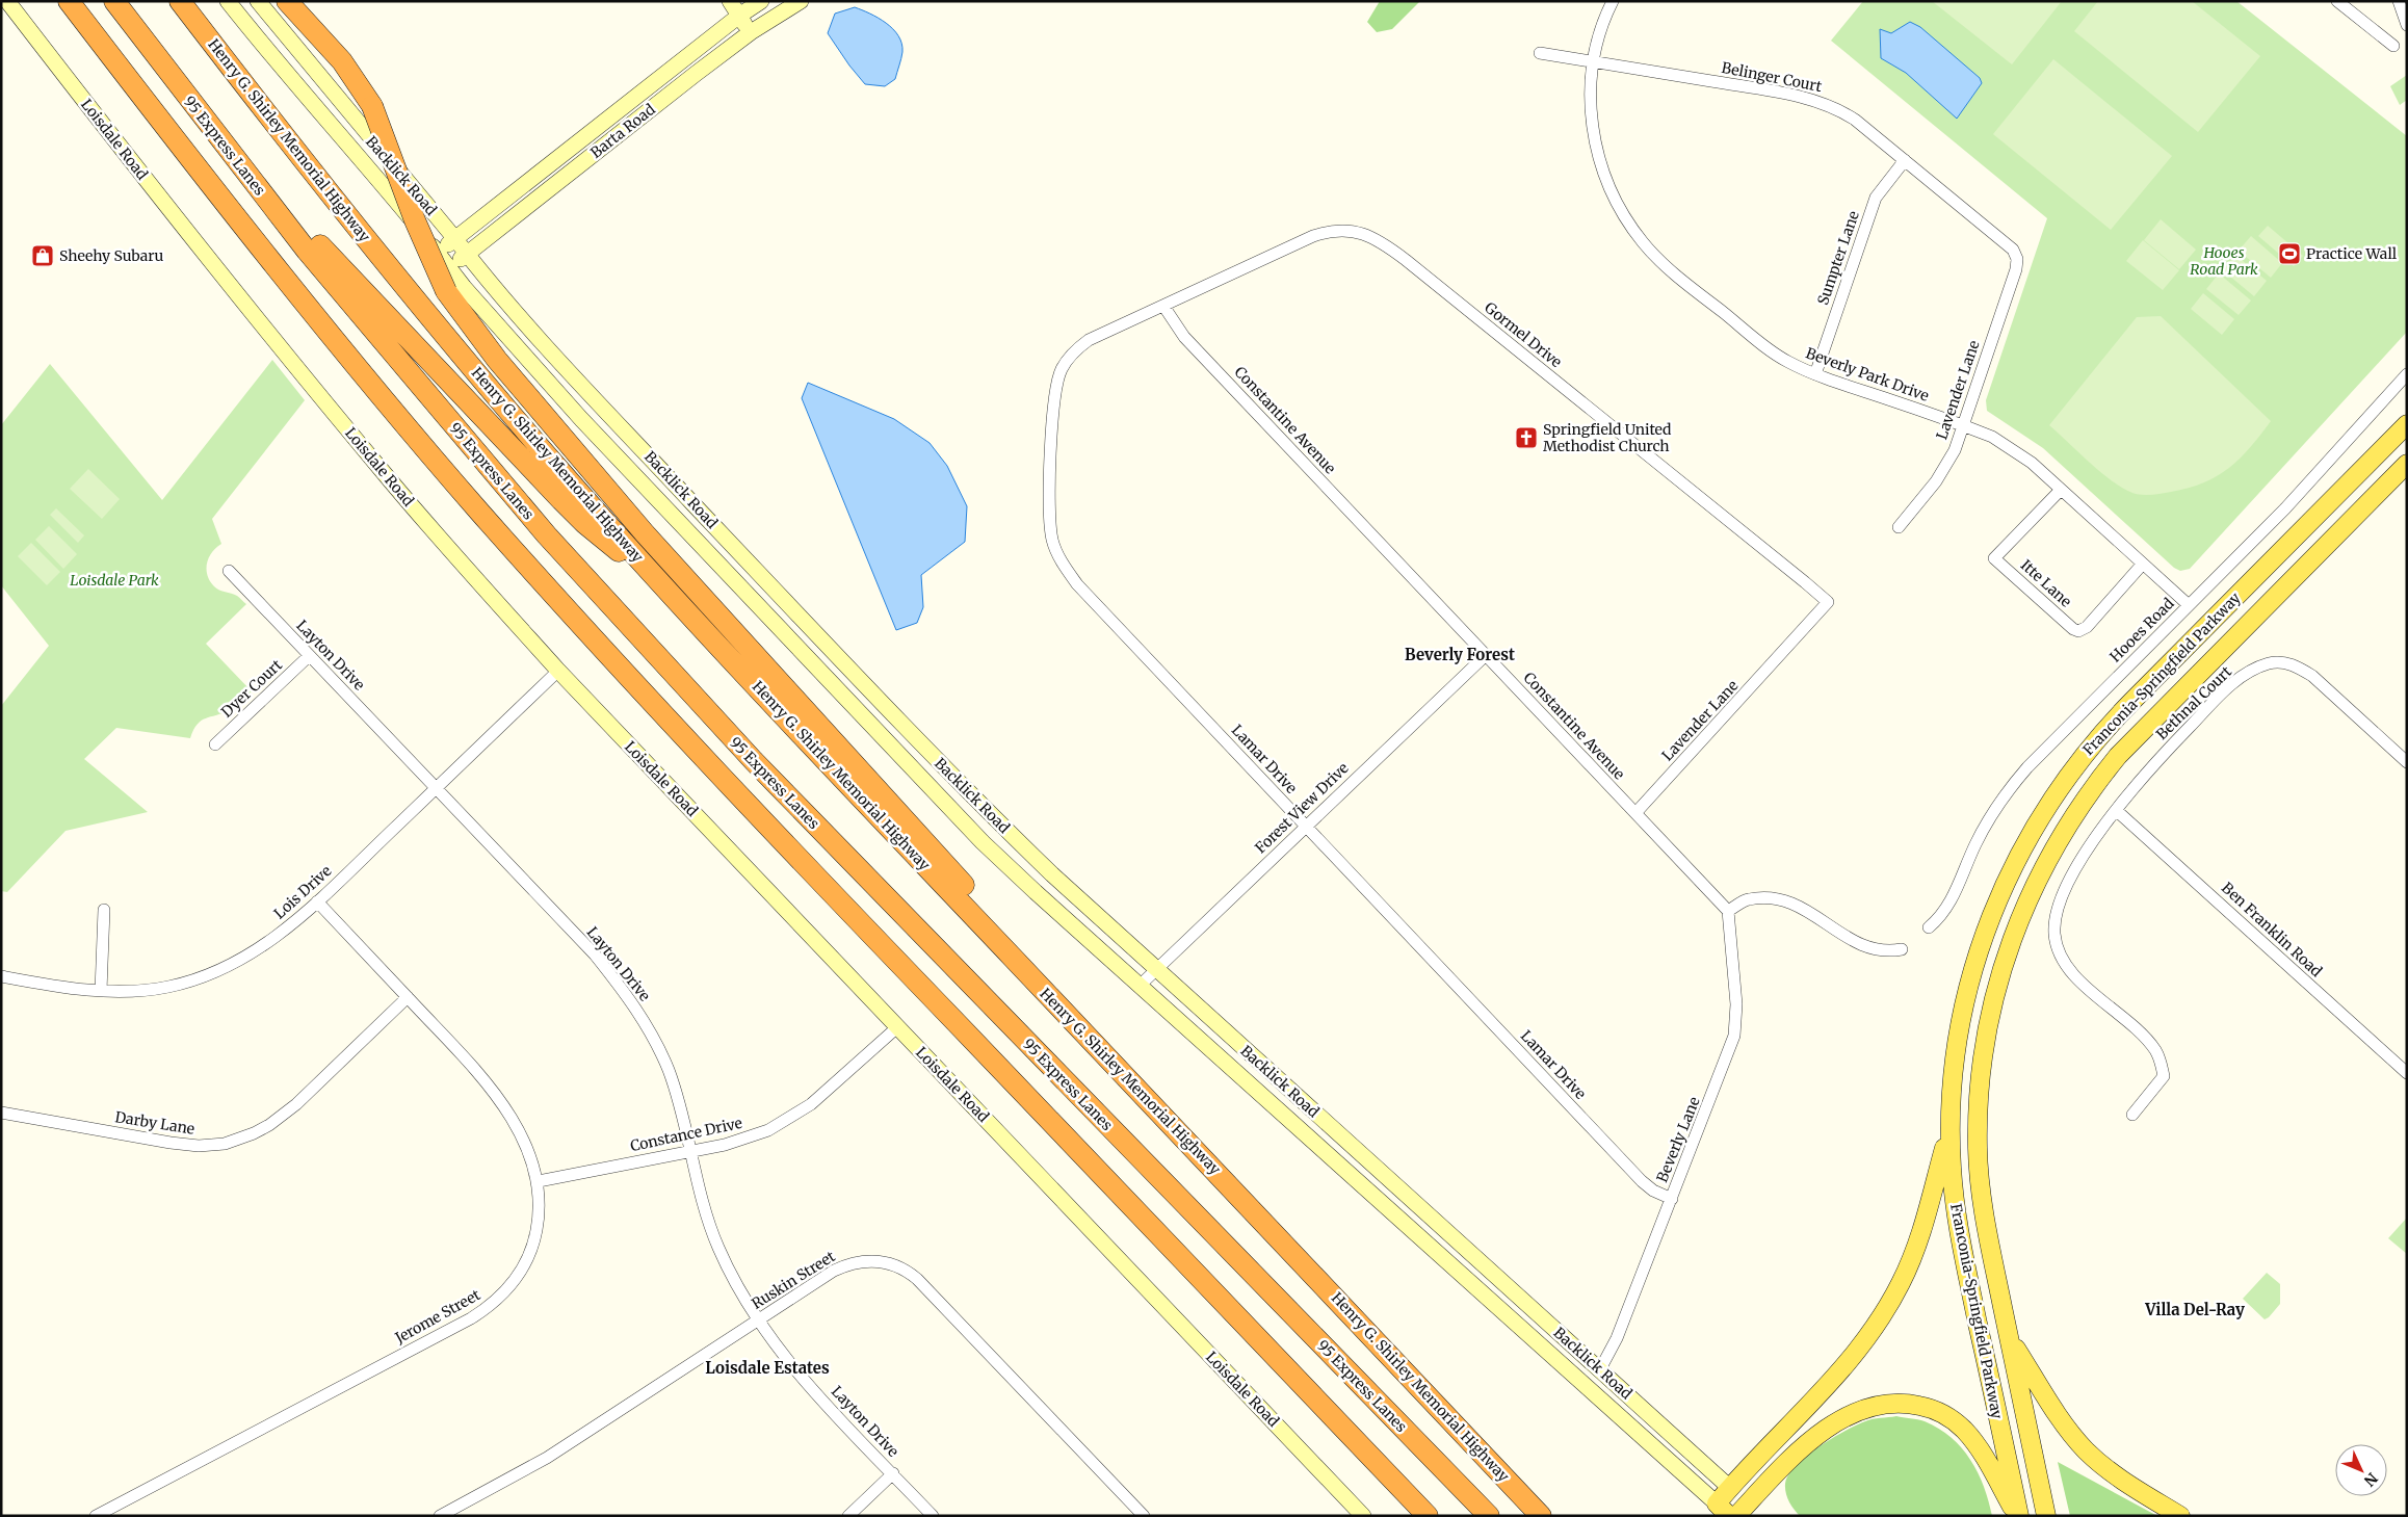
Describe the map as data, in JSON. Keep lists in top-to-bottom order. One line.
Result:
{"streets":{"highway":["Henry G. Shirley Memorial Highway","95 Express Lanes"],"main road":["Barta Road","Loisdale Road","Backlick Road","Franconia-Springfield Parkway"],"street":["Belinger Court","Sumpter Lane","Gormel Drive","Beverly Park Drive","Lavender Lane","Constantine Avenue","Itte Lane","Hooes Road","Layton Drive","Dyer Court","Bethnal Court","Lamar Drive","Forest View Drive","Lois Drive","Ben Franklin Road","Darby Lane","Constance Drive","Beverly Lane","Ruskin Street","Jerome Street"]},"crossings":[["Belinger Court","Sumpter Lane"],["Belinger Court","Beverly Park Drive"],["Belinger Court","Lavender Lane"],["Barta Road","Backlick Road"],["Loisdale Road","Lois Drive"],["Loisdale Road","Constance Drive"],["Backlick Road","Forest View Drive"],["Backlick Road","Beverly Lane"],["Sumpter Lane","Beverly Park Drive"],["Gormel Drive","Lavender Lane"],["Gormel Drive","Constantine Avenue"],["Gormel Drive","Lamar Drive"],["Beverly Park Drive","Lavender Lane"],["Beverly Park Drive","Itte Lane"],["Beverly Park Drive","Hooes Road"],["Lavender Lane","Constantine Avenue"],["Constantine Avenue","Lamar Drive"],["Constantine Avenue","Forest View Drive"],["Constantine Avenue","Beverly Lane"],["Layton Drive","Dyer Court"],["Layton Drive","Lois Drive"],["Layton Drive","Constance Drive"],["Layton Drive","Ruskin Street"],["Bethnal Court","Ben Franklin Road"],["Lamar Drive","Forest View Drive"],["Lamar Drive","Beverly Lane"],["Lois Drive","Jerome Street"],["Darby Lane","Jerome Street"],["Constance Drive","Jerome Street"]],"districts":["Beverly Forest","Villa Del-Ray","Loisdale Estates"],"parks":["Hooes Road Park","Loisdale Park"],"places":{"sports":["Practice Wall"],"shop":["Sheehy Subaru"],"church":["Springfield United Methodist Church"]},"north":"bottom right"}
